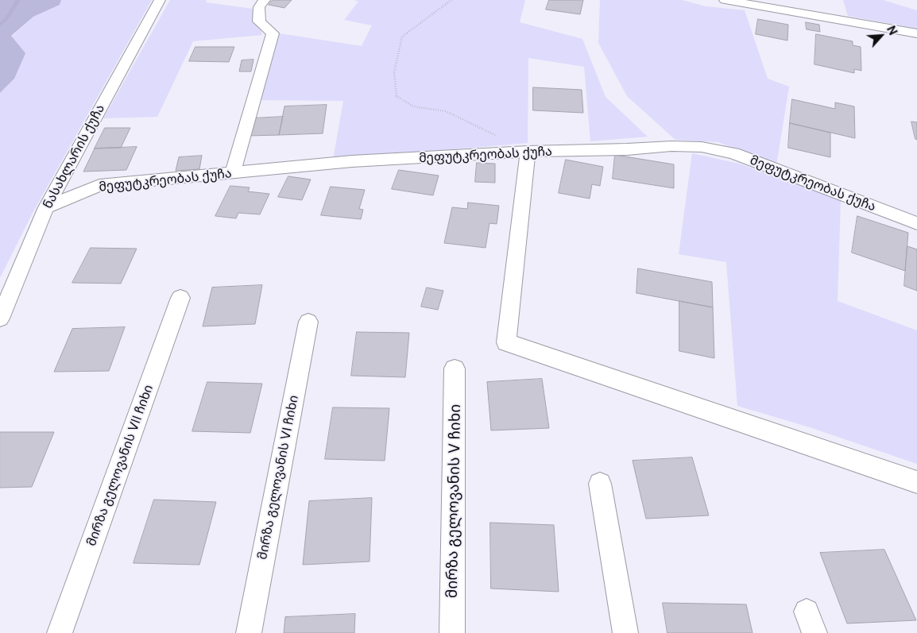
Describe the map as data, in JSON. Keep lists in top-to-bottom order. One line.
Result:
{"streets":{"street":["მეფუტკრეობას ქუჩა","ნასახლარის ქუჩა","მირზა გელოვანის VII ჩიხი","მირზა გელოვანის VI ჩიხი","მირზა გელოვანის V ჩიხი"]},"crossings":[["მეფუტკრეობას ქუჩა","ნასახლარის ქუჩა"]],"north":"top right"}
